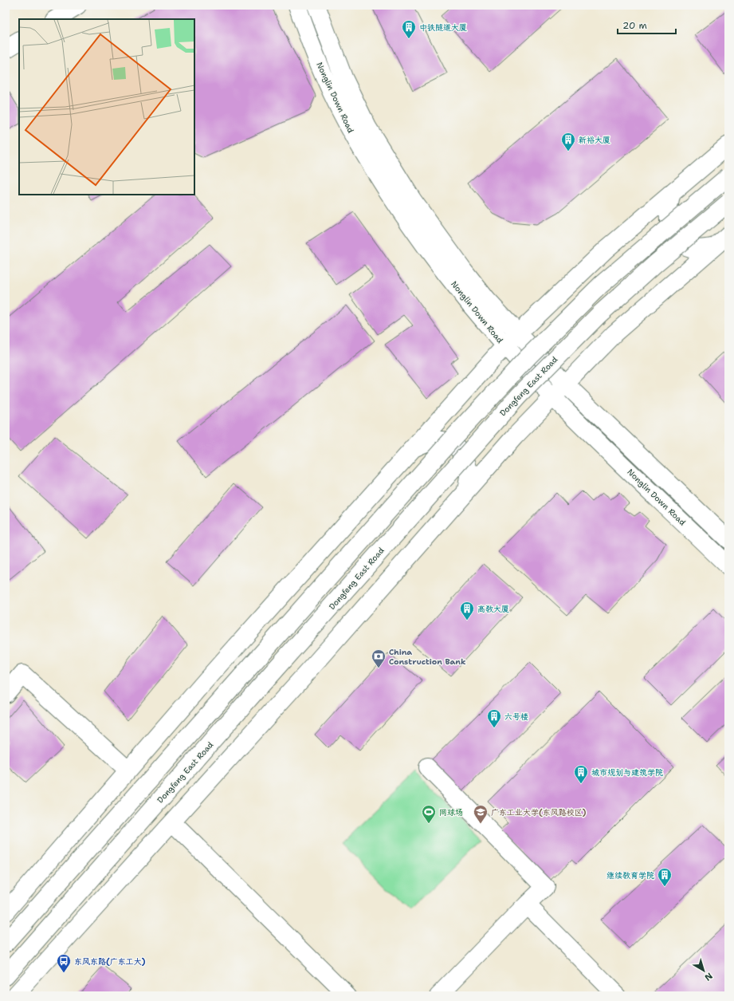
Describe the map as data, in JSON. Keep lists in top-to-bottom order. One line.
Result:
{"streets":{"main road":["Nonglin Down Road","Dongfeng East Road"]},"places":{"building":["中铁隧道大厦","新裕大厦","高教大厦","六号楼","城市规划与建筑学院","继续教育学院"],"bank":["China Construction Bank"],"sports":["网球场"],"school or university":["广东工业大学(东风路校区)"],"bus stop":["东风东路(广东工大)"]},"scale_bar":"20 m","north":"bottom right"}
